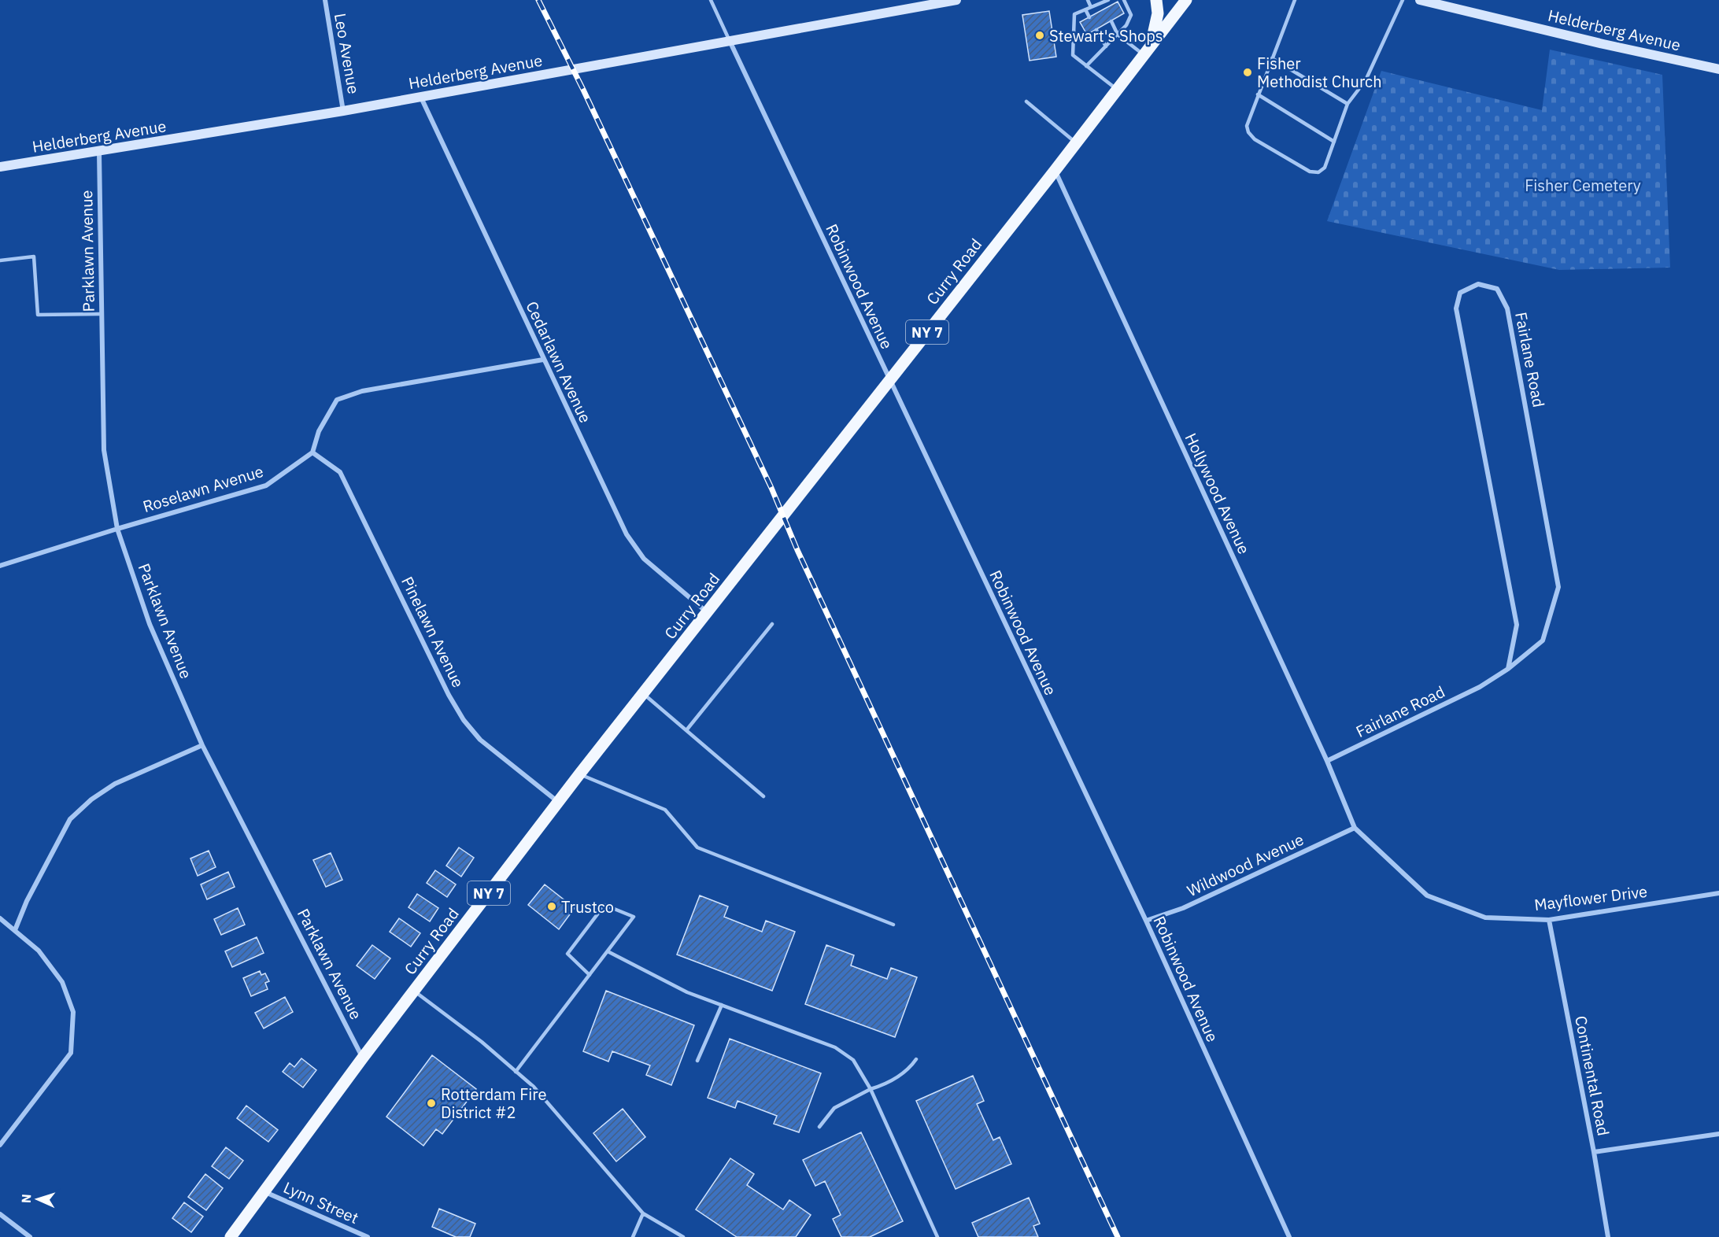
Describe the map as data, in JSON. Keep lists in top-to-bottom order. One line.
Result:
{"streets":{"main road":["Curry Road","NY 7"],"street":["Helderberg Avenue","Leo Avenue","Parklawn Avenue","Robinwood Avenue","Fairlane Road","Cedarlawn Avenue","Roselawn Avenue","Hollywood Avenue","Pinelawn Avenue","Wildwood Avenue","Mayflower Drive","Continental Road","Lynn Street"]},"crossings":[["Helderberg Avenue","Leo Avenue"],["Helderberg Avenue","Parklawn Avenue"],["Helderberg Avenue","Robinwood Avenue"],["Helderberg Avenue","Cedarlawn Avenue"],["Parklawn Avenue","Curry Road"],["Parklawn Avenue","Roselawn Avenue"],["Curry Road","Robinwood Avenue"],["Curry Road","Cedarlawn Avenue"],["Curry Road","Hollywood Avenue"],["Curry Road","Pinelawn Avenue"],["Curry Road","Lynn Street"],["Robinwood Avenue","Wildwood Avenue"],["Fairlane Road","Hollywood Avenue"],["Roselawn Avenue","Pinelawn Avenue"],["Hollywood Avenue","Wildwood Avenue"],["Hollywood Avenue","Mayflower Drive"],["Wildwood Avenue","Mayflower Drive"],["Mayflower Drive","Continental Road"]],"parks":["Fisher Cemetery"],"places":["Stewart's Shops","Fisher Methodist Church","Trustco","Rotterdam Fire District #2"],"north":"left"}
